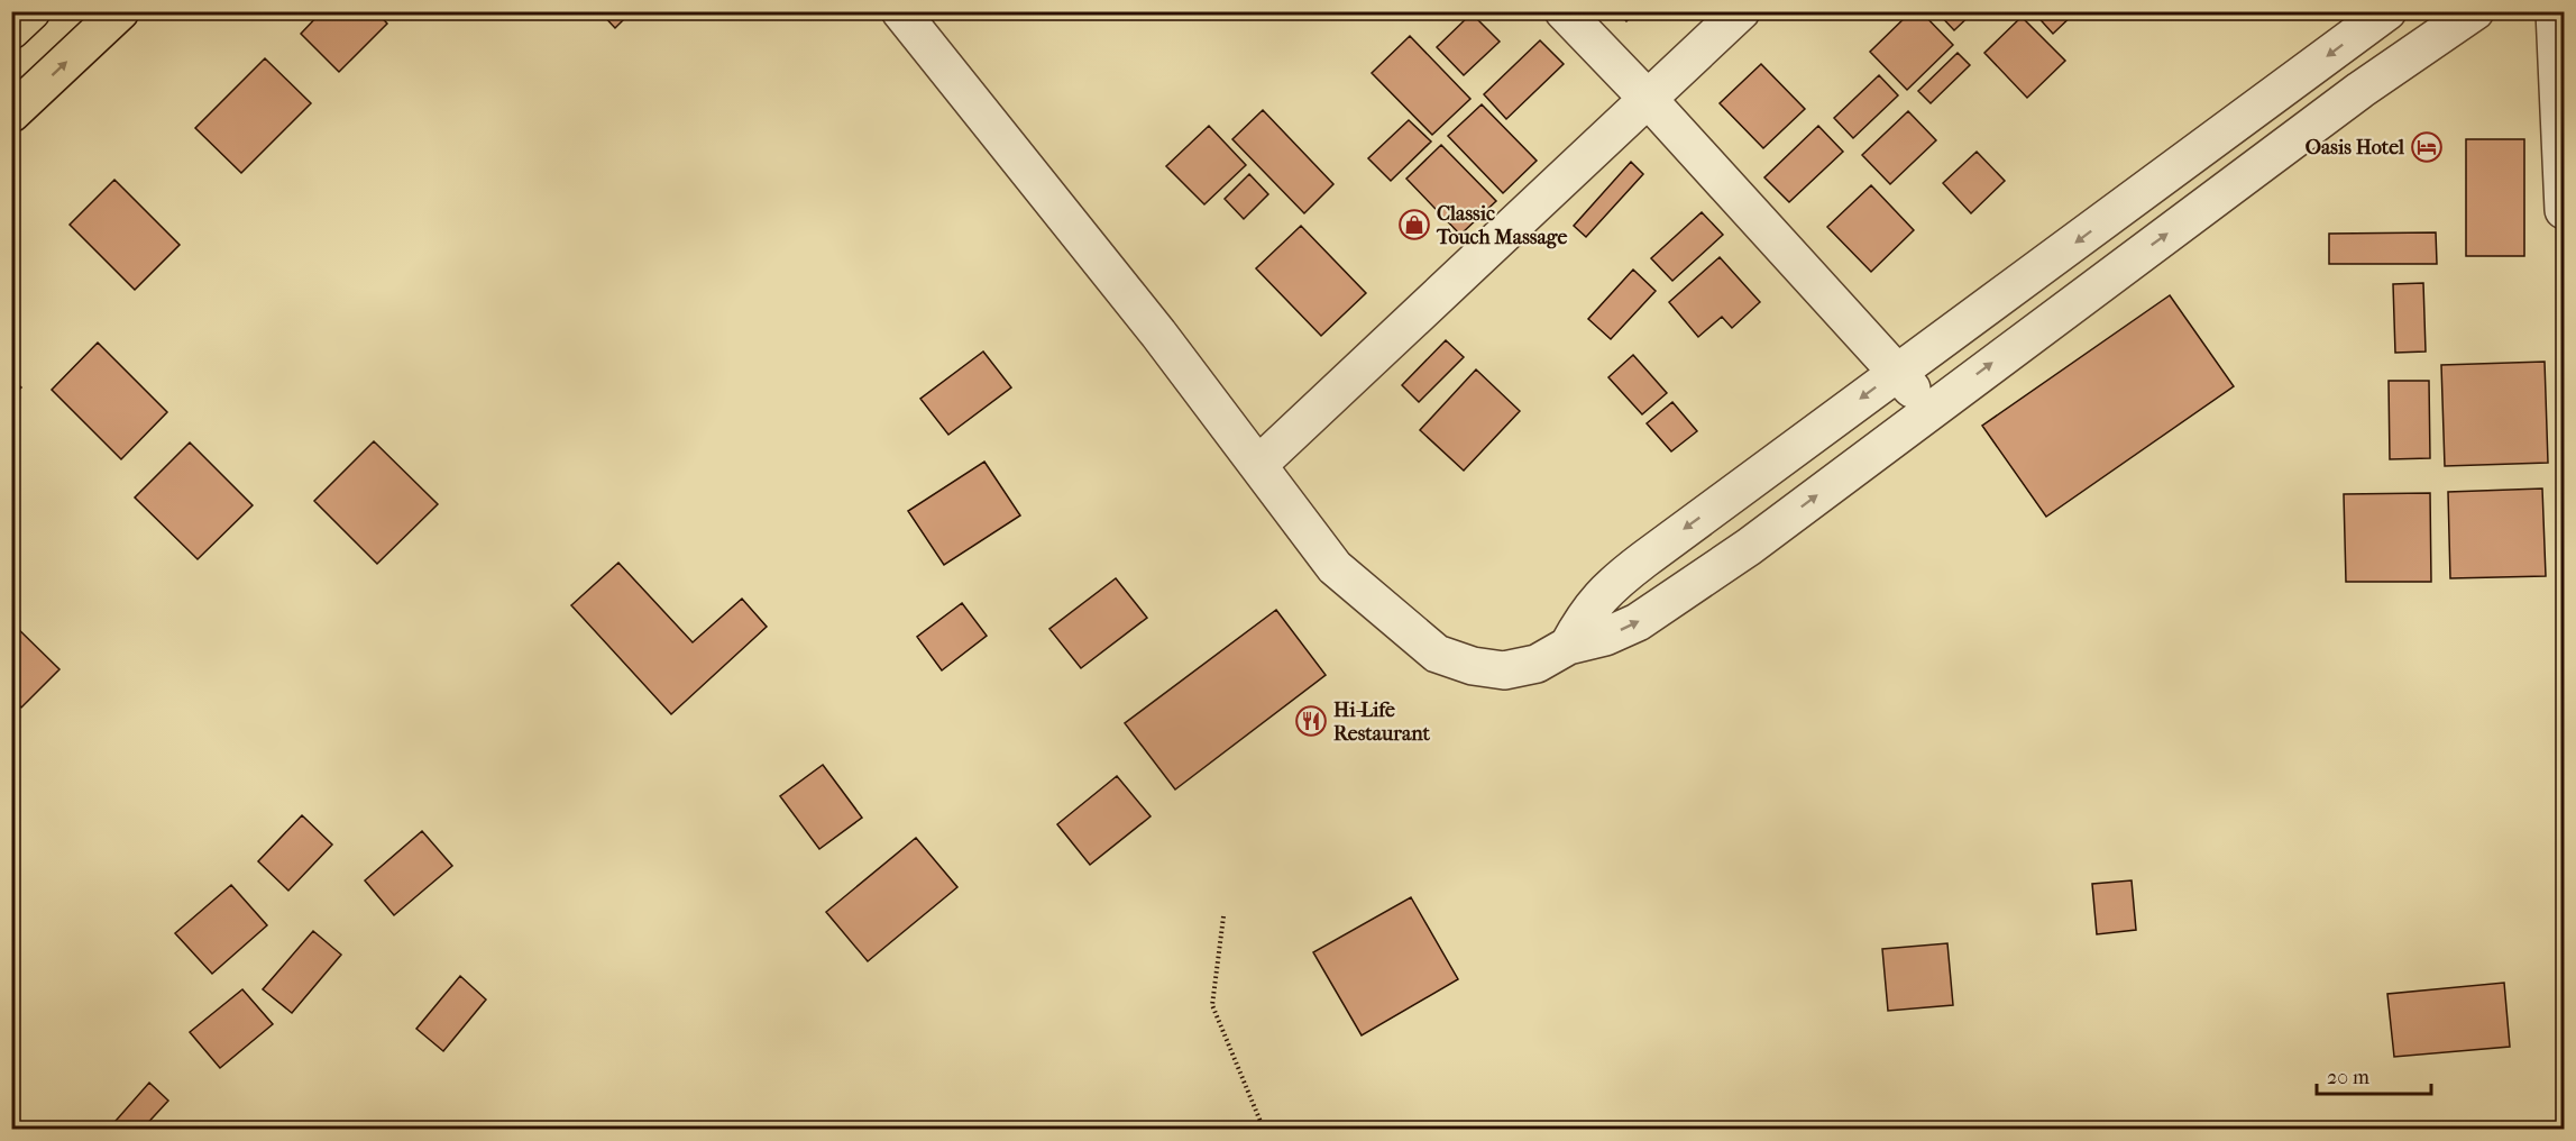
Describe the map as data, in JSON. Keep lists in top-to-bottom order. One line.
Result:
{"places":{"hotel":["Oasis Hotel"],"shop":["Classic Touch Massage"],"restaurant":["Hi-Life Restaurant"]},"scale_bar":"20 m"}
